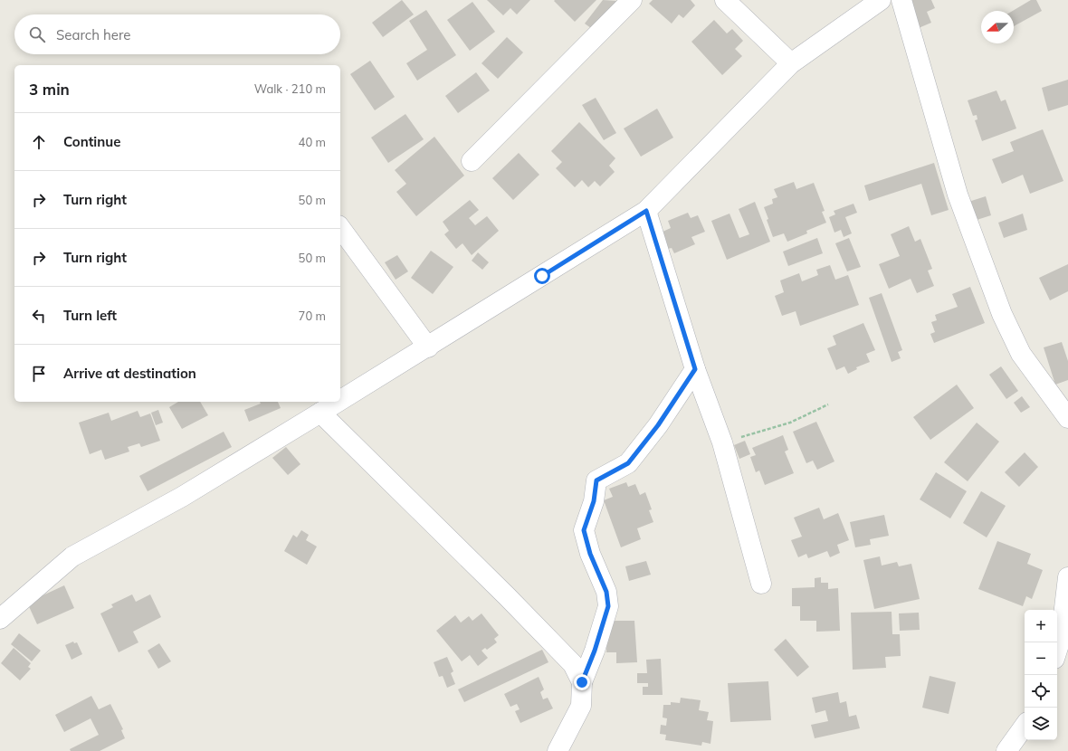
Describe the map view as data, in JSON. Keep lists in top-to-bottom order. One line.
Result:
{"north":"left","page":{"search":"Search here","heading":["3 min","Walk · 210 m"],"list":[["Continue","40 m"],["Turn right","50 m"],["Turn right","50 m"],["Turn left","70 m"],"Arrive at destination"],"map_buttons":["+","−"]}}
